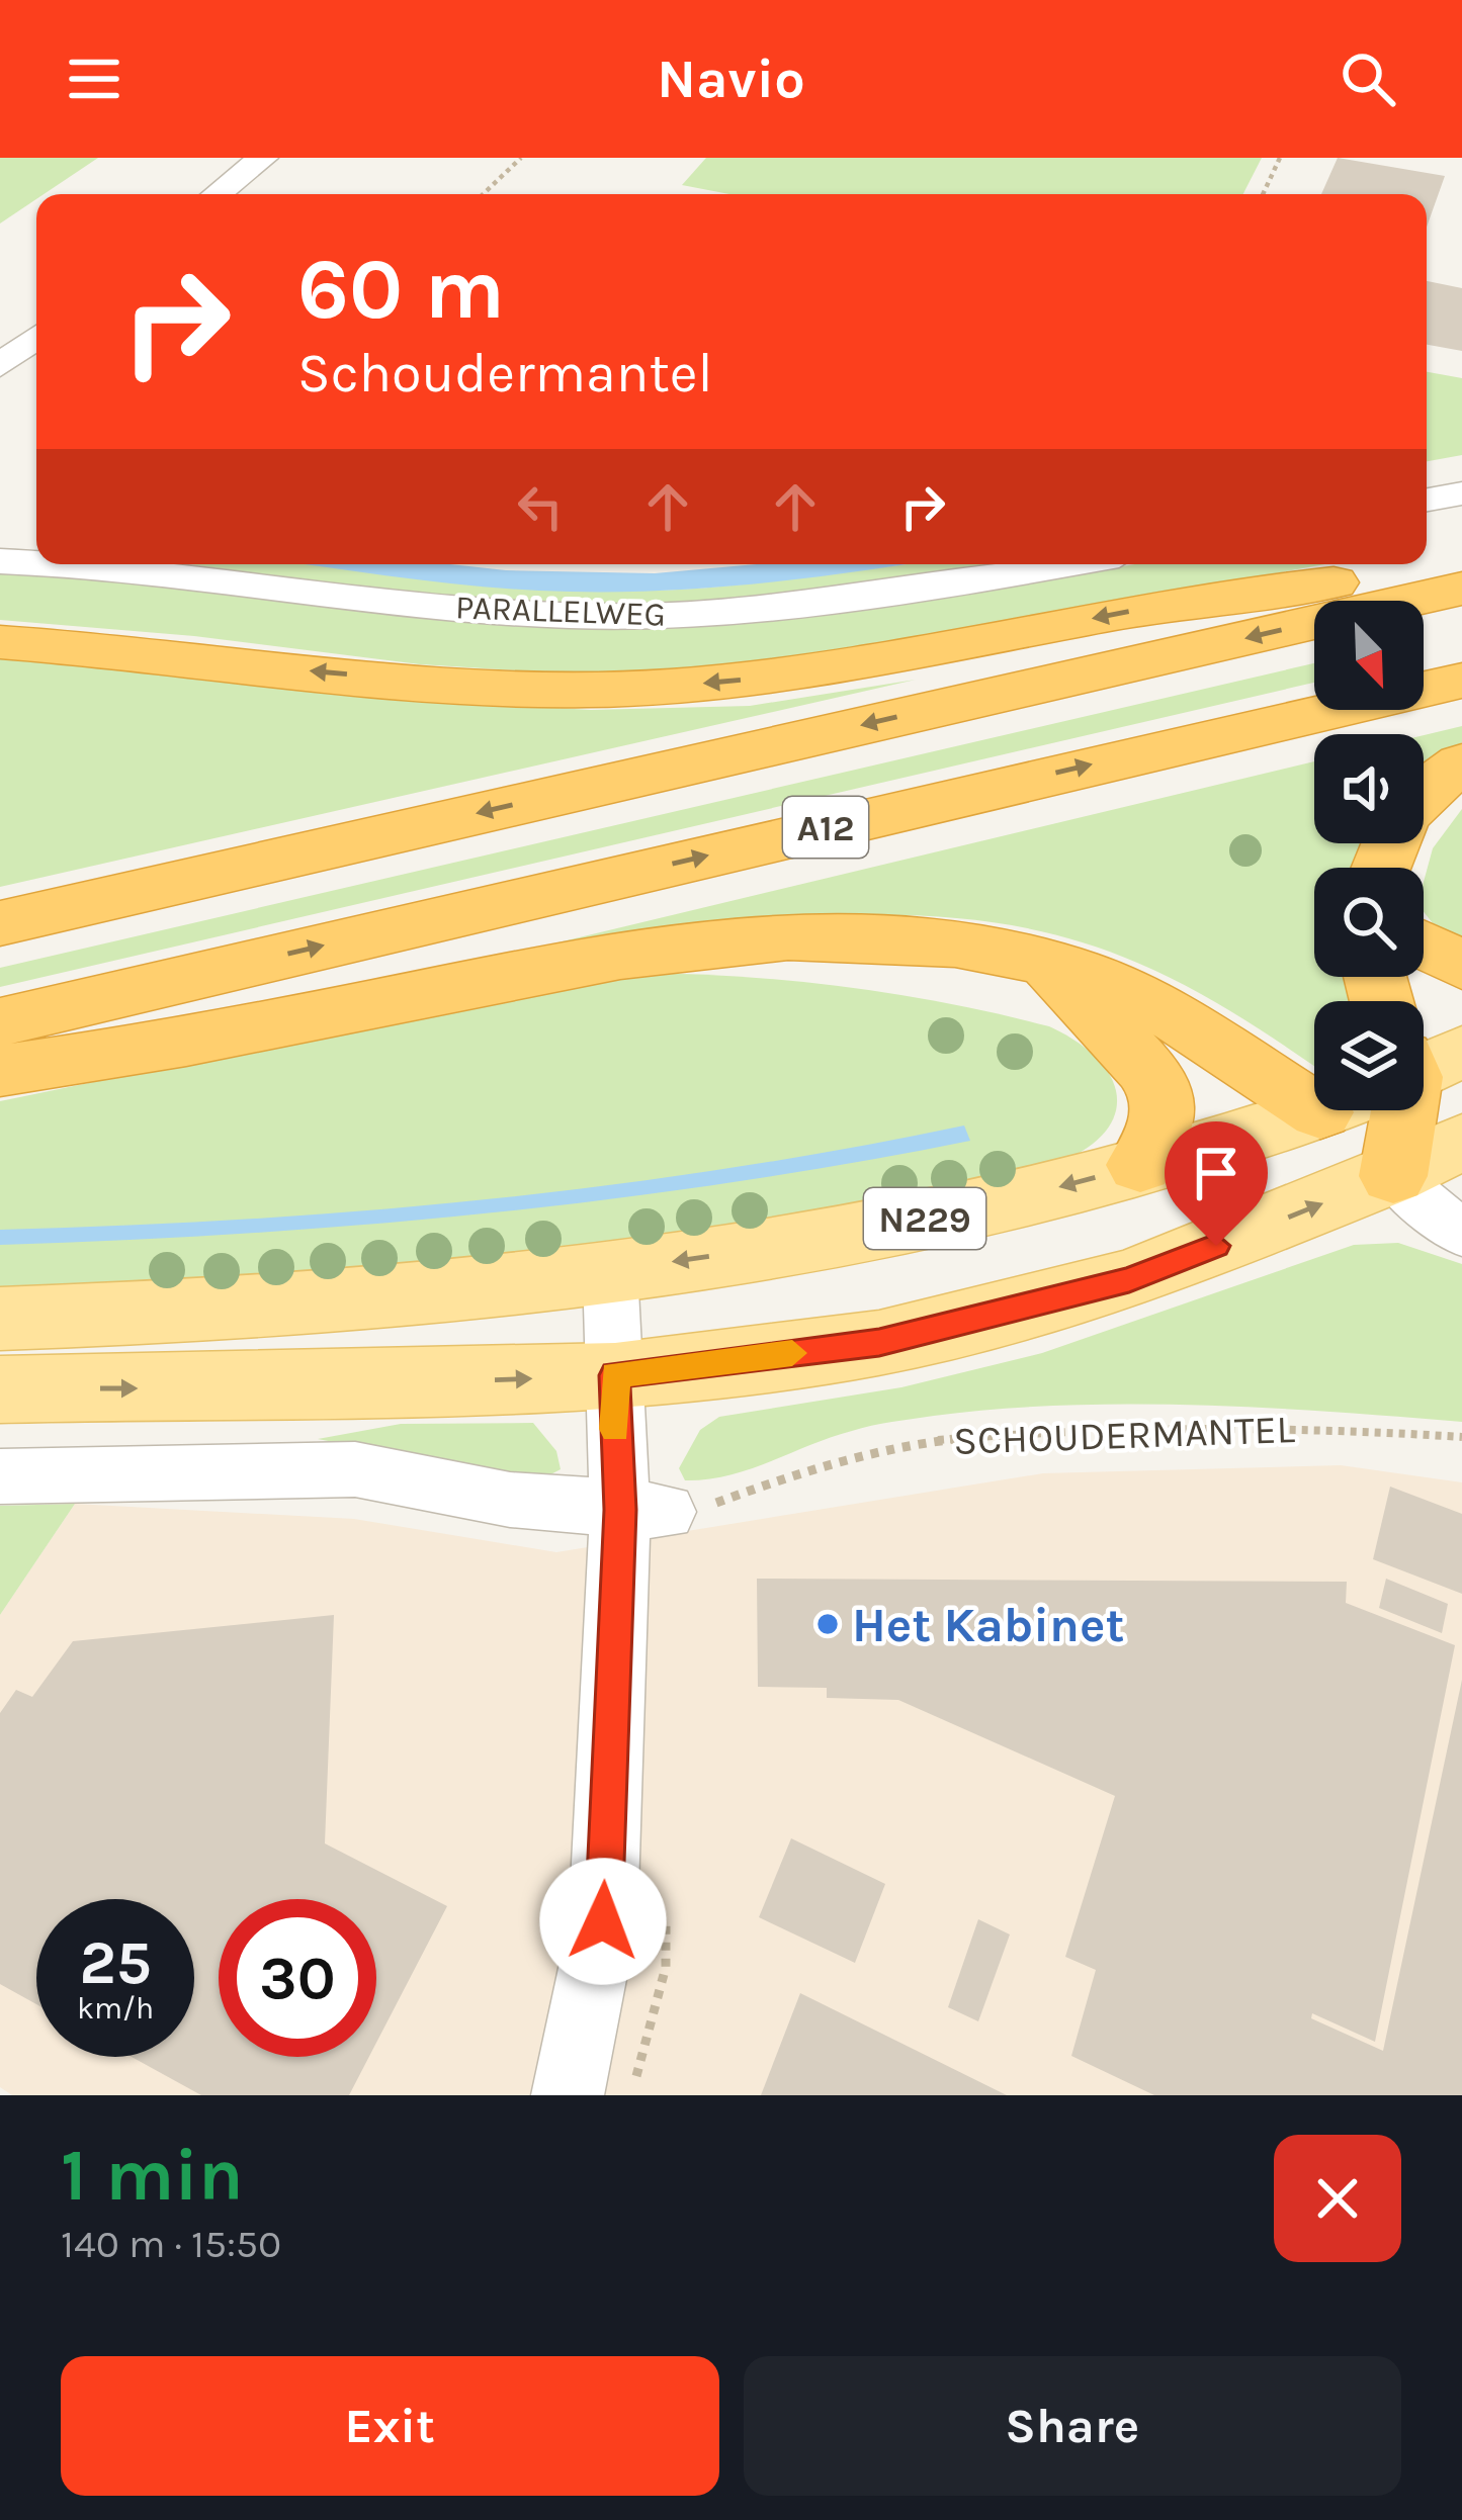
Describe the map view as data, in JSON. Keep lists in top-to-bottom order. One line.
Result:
{"streets":{"highway":["A12"],"main road":["N229"],"street":["PARALLELWEG"],"path":["SCHOUDERMANTEL"]},"places":["Het Kabinet"],"north":"bottom right","page":{"header":"Navio","turn":["60 m","Schoudermantel"],"speed":"25 km/h","limit":"30","heading":["1 min","140 m · 15:50"],"buttons":["Exit","Share"]}}
